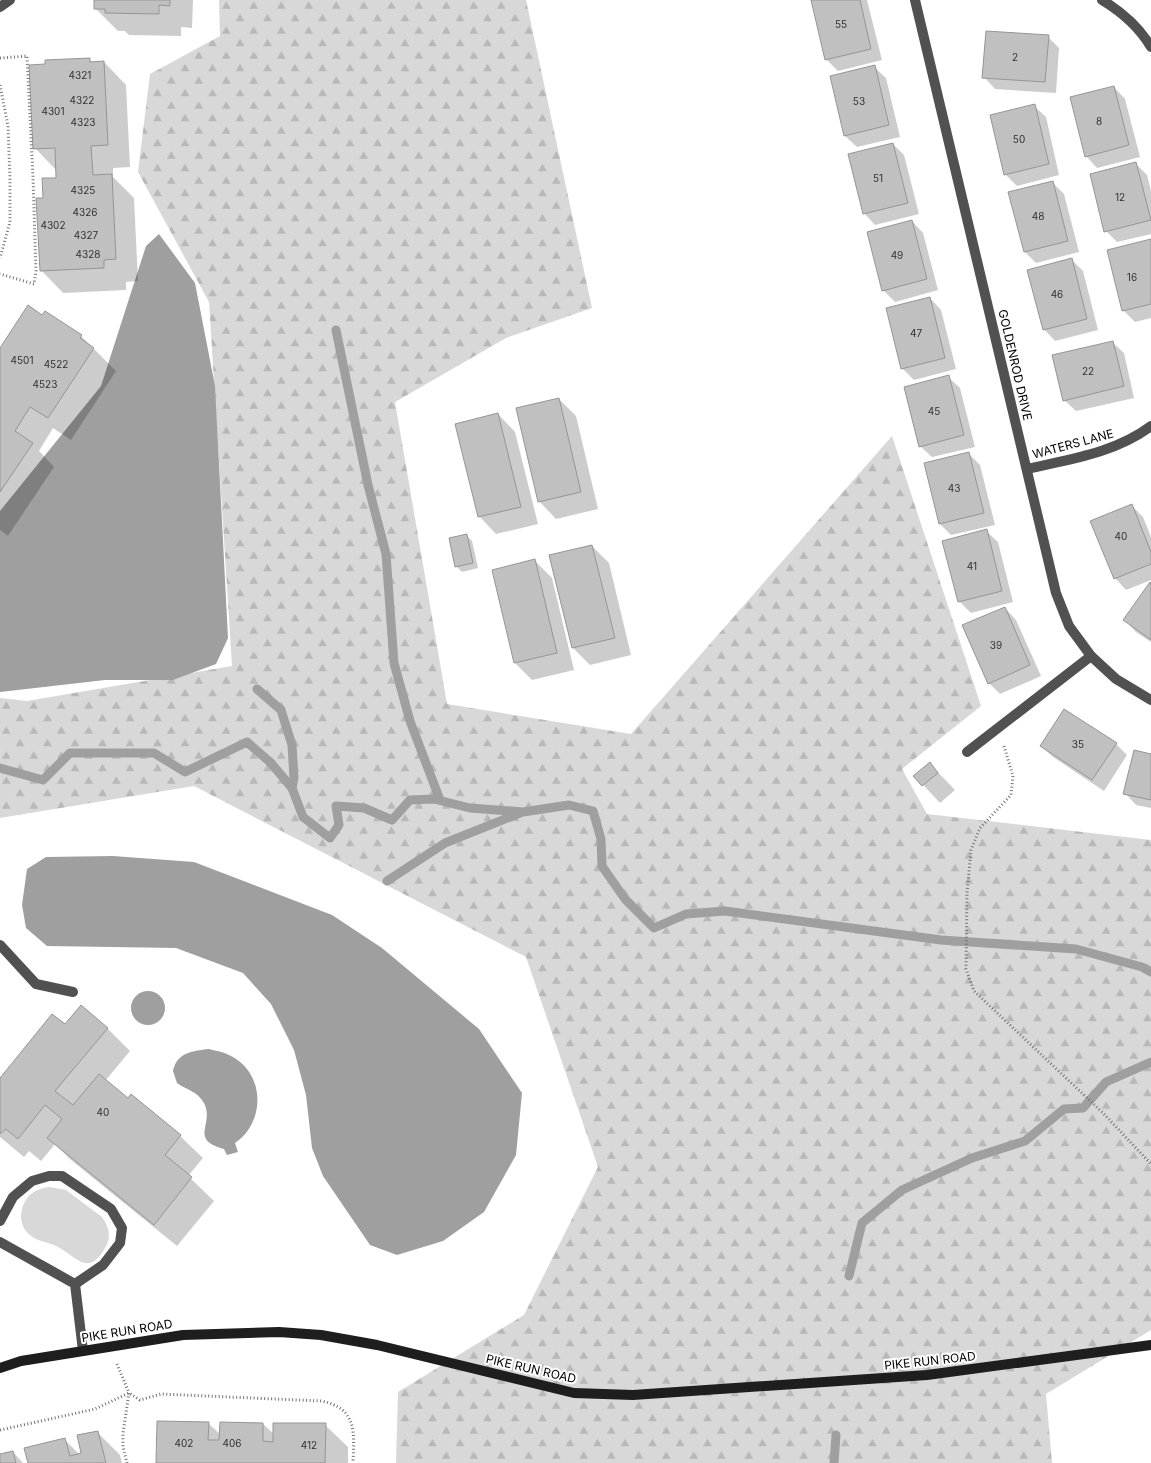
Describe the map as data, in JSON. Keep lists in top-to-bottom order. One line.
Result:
{"streets":{"street":["GOLDENROD DRIVE","WATERS LANE","PIKE RUN ROAD"]},"crossings":[["GOLDENROD DRIVE","WATERS LANE"]],"house_numbers":["55","2","4321","4322","53","4301","8","4323","50","51","4325","12","4326","48","4302","4327","4328","49","16","46","47","4501","4522","22","4523","45","43","40","41","39","35","40","402","406","412"]}
